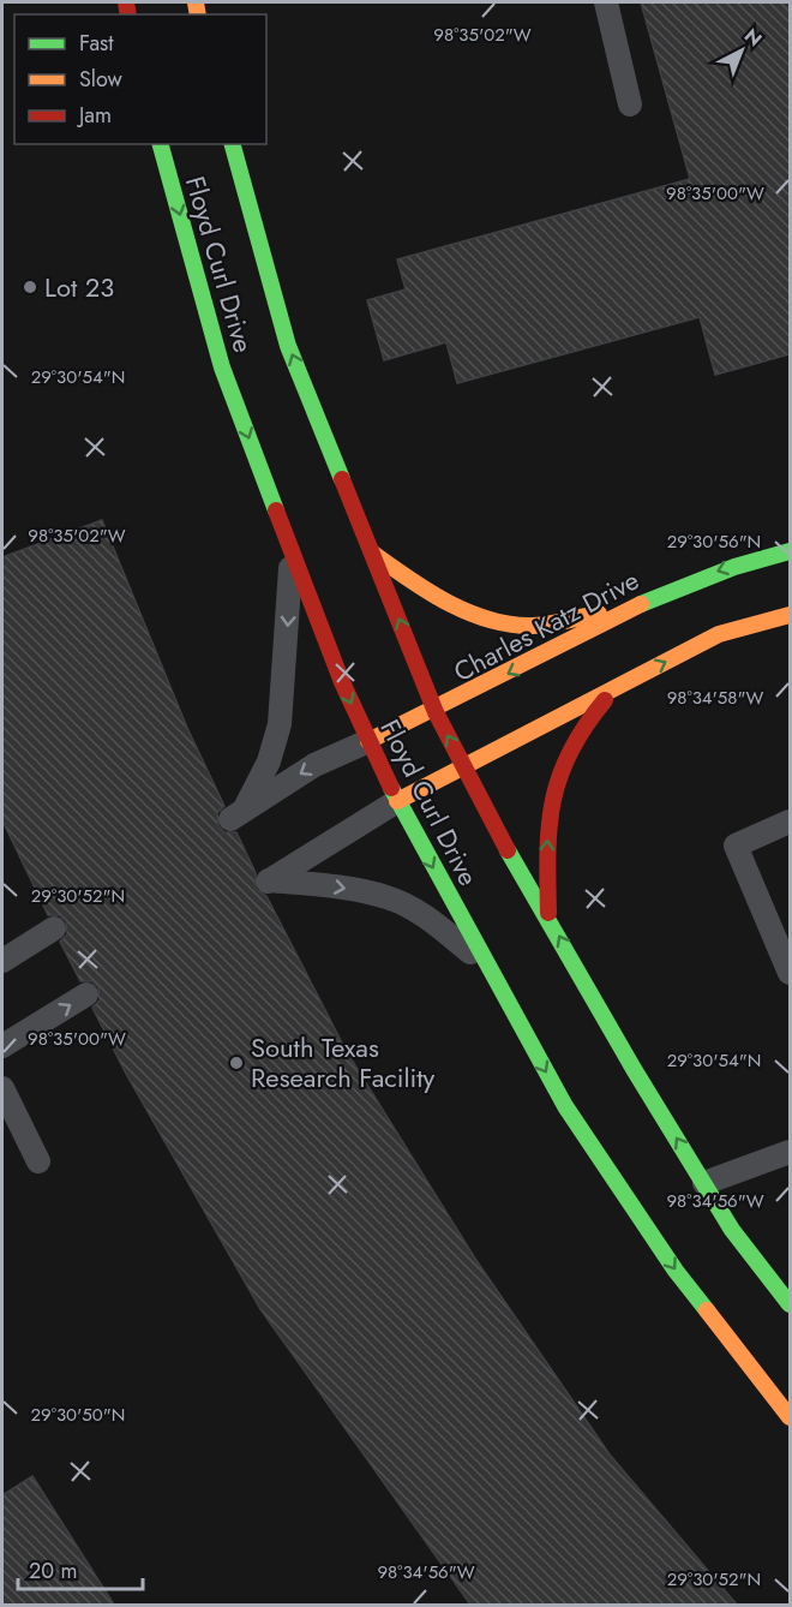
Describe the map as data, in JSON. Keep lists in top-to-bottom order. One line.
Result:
{"streets":{"street":["Floyd Curl Drive","Charles Katz Drive"]},"crossings":[["Floyd Curl Drive","Charles Katz Drive"]],"places":["Lot 23","South Texas Research Facility"],"legend":["Fast","Slow","Jam"],"scale_bar":"20 m","north":"top right","coordinates":["98°35'02\"W","98°35'00\"W","29°30'54\"N","29°30'56\"N","98°34'58\"W","29°30'52\"N","98°34'56\"W","29°30'50\"N"]}
